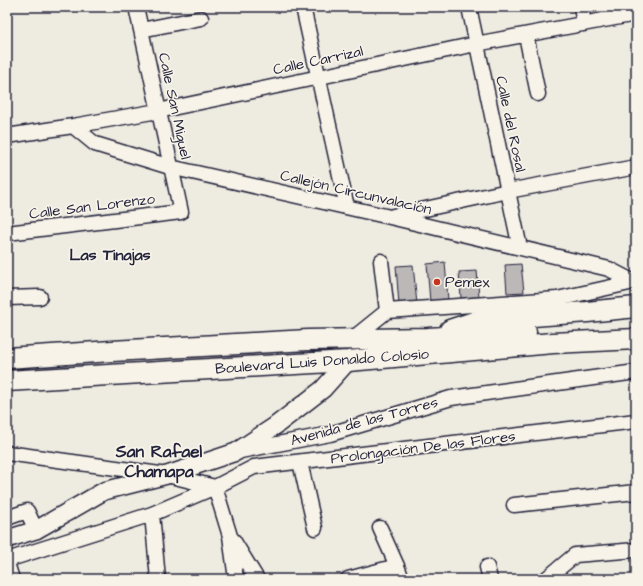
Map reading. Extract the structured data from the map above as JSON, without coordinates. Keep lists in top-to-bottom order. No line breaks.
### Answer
{"streets":{"highway":["Boulevard Luis Donaldo Colosio"],"main road":["Avenida de las Torres"],"street":["Calle Carrizal","Calle San Miguel","Calle del Rosal","Callejón Circunvalación","Calle San Lorenzo","Prolongación De las Flores"]},"crossings":[["Calle Carrizal","Calle San Miguel"],["Calle Carrizal","Calle del Rosal"],["Calle Carrizal","Callejón Circunvalación"],["Calle San Miguel","Callejón Circunvalación"],["Calle San Miguel","Calle San Lorenzo"],["Calle del Rosal","Callejón Circunvalación"],["Boulevard Luis Donaldo Colosio","Avenida de las Torres"]],"districts":["Las Tinajas","San Rafael Chamapa"],"places":["Pemex"]}
